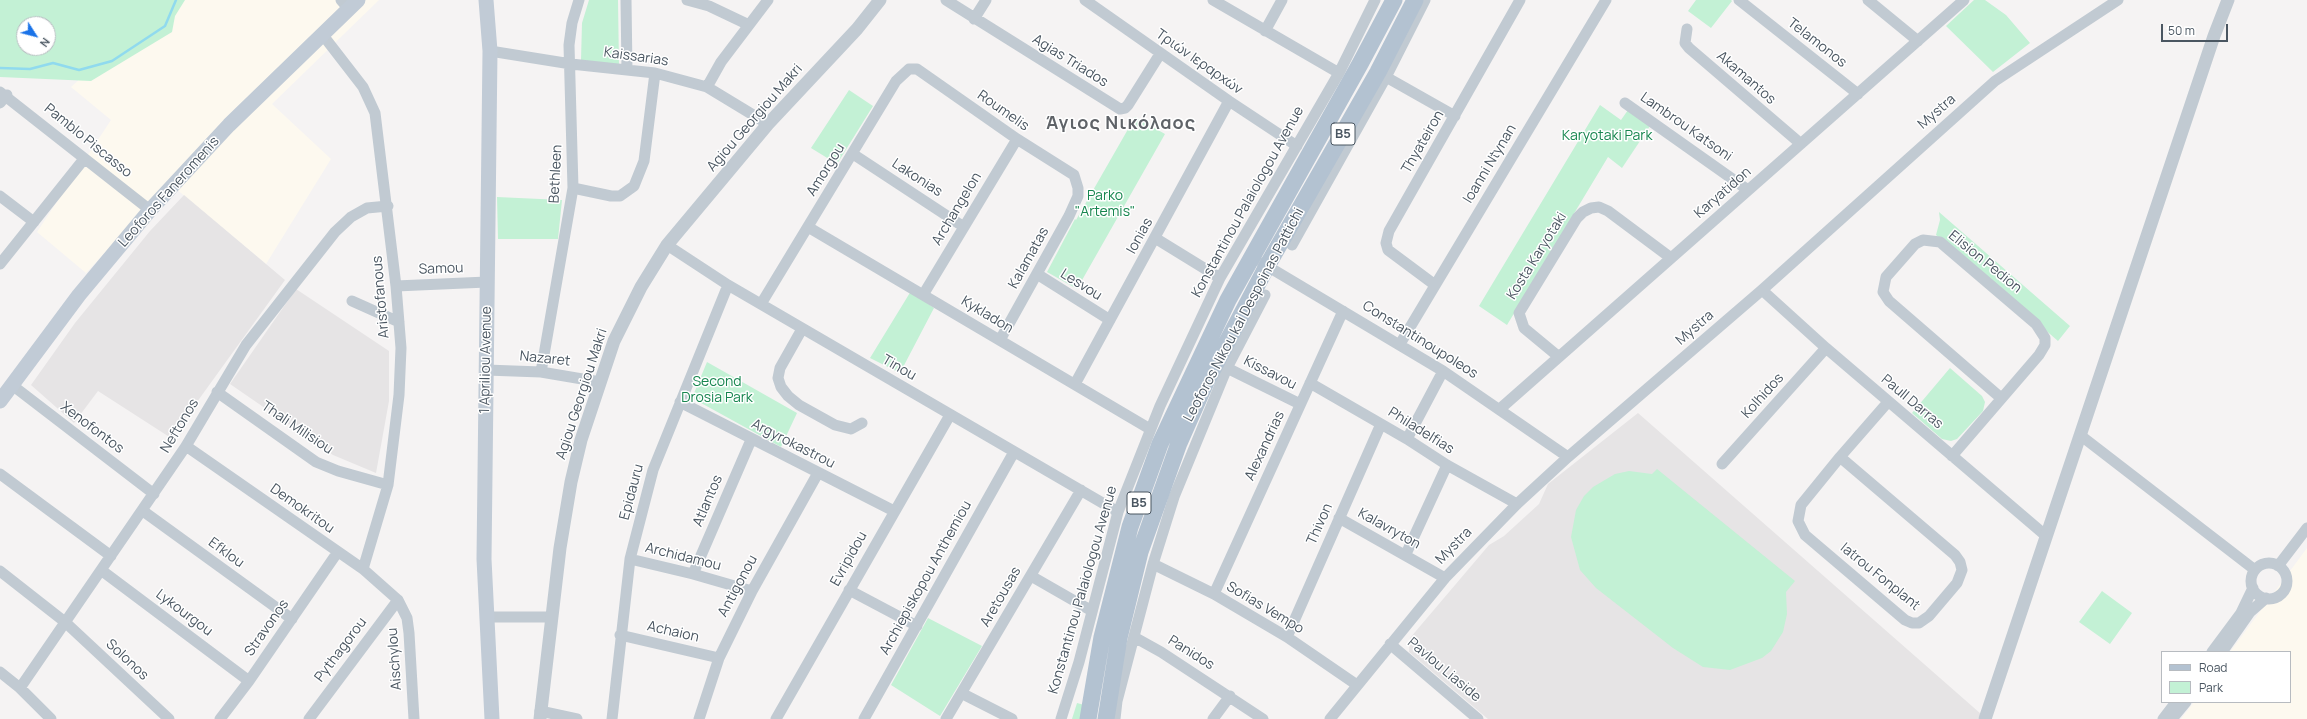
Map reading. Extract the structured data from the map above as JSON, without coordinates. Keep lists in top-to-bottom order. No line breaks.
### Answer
{"streets":{"main road":["B5","Leoforos Faneromenis","Leoforos Nikou kai Despoinas Pattichi","1 Apriliou Avenue"],"street":["Telamonos","Kaissarias","Agias Triados","Τριών Ιεραρχών","Akamantos","Roumelis","Mystra","Agiou Georgiou Makri","Lambrou Katsoni","Pamblo Piscasso","Thyateiron","Ioanni Ntynan","Amorgou","Bethleen","Lakonias","Karyatidon","Konstantinou Palaiologou Avenue","Archangelon","Ionias","Kosta Karyotaki","Kalamatas","Elision Pedion","Samou","Lesvou","Aristofanous","Kykladon","Constantinoupoleos","Nazaret","Tinou","Kissavou","Kolhidos","Paull Darras","Neftonos","Xenofontos","Thali Milisiou","Philadelfias","Argyrokastrou","Alexandrias","Epidauru","Atlantos","Demokritou","Thivon","Kalavryton","Efklou","Archidamou","Evripidou","Iatrou Fonplant","Archiepiskopou Anthemiou","Antigonou","Aretousas","Sofias Vempo","Lykourgou","Stravonos","Achaion","Pythagorou","Panidos","Aischylou","Solonos","Pavlou Liaside"]},"crossings":[["Telamonos","Karyatidon"],["Kaissarias","Agiou Georgiou Makri"],["Kaissarias","Bethleen"],["Kaissarias","1 Apriliou Avenue"],["Agias Triados","Τριών Ιεραρχών"],["Τριών Ιεραρχών","Konstantinou Palaiologou Avenue"],["Τριών Ιεραρχών","Ionias"],["Akamantos","Karyatidon"],["Roumelis","Amorgou"],["Roumelis","Archangelon"],["Roumelis","Kalamatas"],["Mystra","Constantinoupoleos"],["Mystra","Paull Darras"],["Mystra","Philadelfias"],["Mystra","Kalavryton"],["Mystra","Sofias Vempo"],["Mystra","Pavlou Liaside"],["Agiou Georgiou Makri","Nazaret"],["Agiou Georgiou Makri","Tinou"],["Lambrou Katsoni","Karyatidon"],["Pamblo Piscasso","Leoforos Faneromenis"],["Thyateiron","Ioanni Ntynan"],["Ioanni Ntynan","Constantinoupoleos"],["Amorgou","Lakonias"],["Amorgou","Kykladon"],["Amorgou","Tinou"],["Bethleen","Nazaret"],["Lakonias","Archangelon"],["Leoforos Faneromenis","Aristofanous"],["Leoforos Faneromenis","Xenofontos"],["Karyatidon","Kosta Karyotaki"],["Karyatidon","Constantinoupoleos"],["Konstantinou Palaiologou Avenue","Kykladon"],["Konstantinou Palaiologou Avenue","Tinou"],["Archangelon","Kykladon"],["Ionias","Lesvou"],["Ionias","Kykladon"],["Kalamatas","Lesvou"],["Kalamatas","Kykladon"],["Elision Pedion","Paull Darras"],["Samou","Aristofanous"],["Samou","1 Apriliou Avenue"],["Aristofanous","Neftonos"],["Aristofanous","Thali Milisiou"],["Aristofanous","Demokritou"],["Leoforos Nikou kai Despoinas Pattichi","Constantinoupoleos"],["Constantinoupoleos","Alexandrias"],["Nazaret","1 Apriliou Avenue"],["Tinou","Epidauru"],["Tinou","Evripidou"],["Tinou","Archiepiskopou Anthemiou"],["Tinou","Aretousas"],["Kissavou","Alexandrias"],["Kolhidos","Paull Darras"],["Paull Darras","Iatrou Fonplant"],["Neftonos","Xenofontos"],["Neftonos","Thali Milisiou"],["Neftonos","Demokritou"],["Neftonos","Efklou"],["Neftonos","Lykourgou"],["Neftonos","Solonos"],["Philadelfias","Alexandrias"],["Philadelfias","Thivon"],["Argyrokastrou","Epidauru"],["Argyrokastrou","Atlantos"],["Argyrokastrou","Evripidou"],["Argyrokastrou","Antigonou"],["Alexandrias","Sofias Vempo"],["Epidauru","Archidamou"],["Epidauru","Achaion"],["Atlantos","Archidamou"],["Demokritou","Stravonos"],["Demokritou","Pythagorou"],["Demokritou","Aischylou"],["Thivon","Kalavryton"],["Thivon","Sofias Vempo"],["Efklou","Stravonos"],["Archidamou","Antigonou"],["Antigonou","Achaion"],["Lykourgou","Stravonos"],["Pythagorou","Aischylou"]],"districts":["Άγιος Νικόλαος"],"parks":["Karyotaki Park","Parko \"Artemis\"","Second Drosia Park"],"legend":["Road","Park"],"scale_bar":"50 m","north":"bottom right"}
